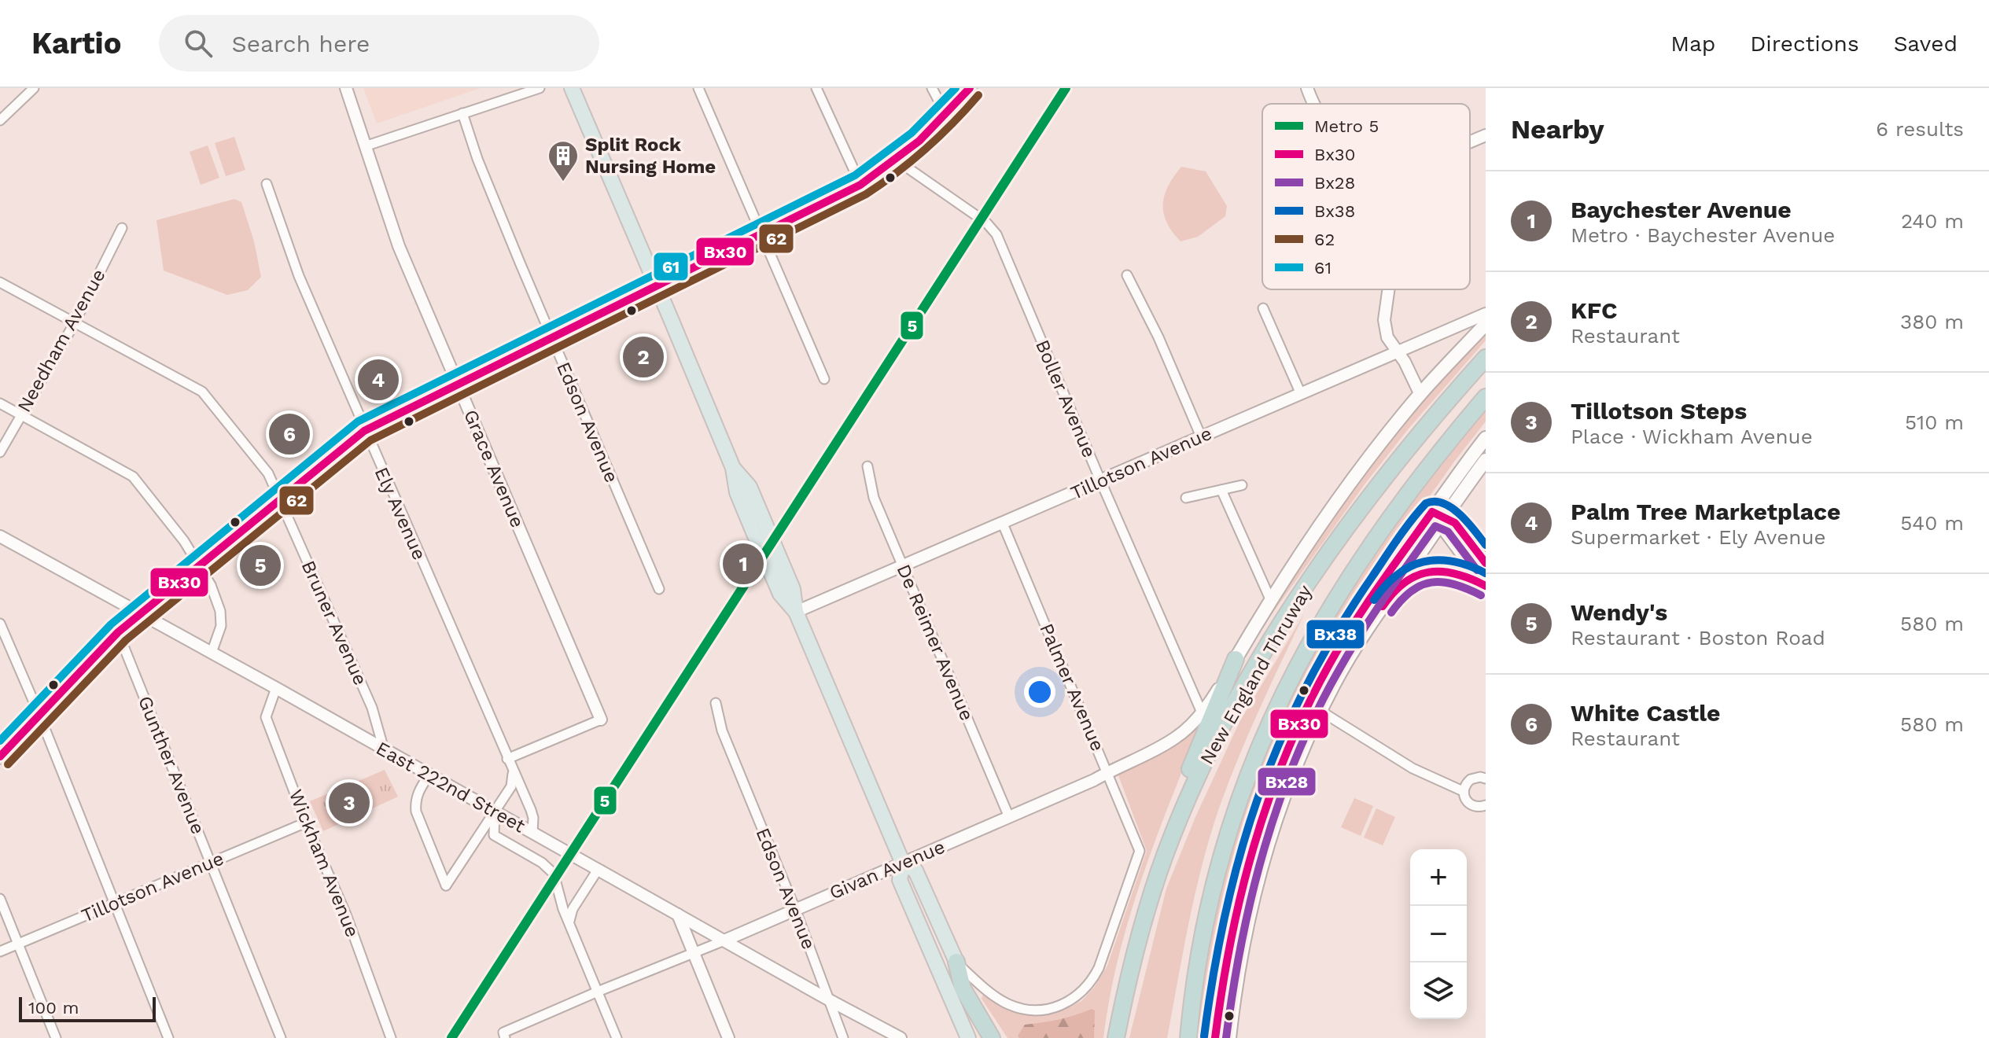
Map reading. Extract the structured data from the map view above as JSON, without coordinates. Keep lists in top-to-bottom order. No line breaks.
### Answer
{"streets":{"highway":["New England Thruway"],"street":["Needham Avenue","Boller Avenue","Edson Avenue","Tillotson Avenue","Grace Avenue","Ely Avenue","Bruner Avenue","De Reimer Avenue","Palmer Avenue","Gunther Avenue","East 222nd Street","Wickham Avenue","Givan Avenue"]},"crossings":[["Needham Avenue","Bruner Avenue"],["Boller Avenue","Tillotson Avenue"],["Boller Avenue","Givan Avenue"],["Edson Avenue","East 222nd Street"],["Edson Avenue","Givan Avenue"],["Tillotson Avenue","De Reimer Avenue"],["Tillotson Avenue","Palmer Avenue"],["Tillotson Avenue","Gunther Avenue"],["Tillotson Avenue","Wickham Avenue"],["Ely Avenue","East 222nd Street"],["Bruner Avenue","East 222nd Street"],["De Reimer Avenue","Givan Avenue"],["New England Thruway","Givan Avenue"],["Palmer Avenue","Givan Avenue"],["East 222nd Street","Wickham Avenue"],["East 222nd Street","Givan Avenue"]],"places":{"building":["Split Rock Nursing Home"]},"lines":["metro line 5","transit line Bx30","transit line 61","transit line 62","transit line Bx38","transit line Bx28"],"legend":["Metro 5","Bx30","Bx28","Bx38","62","61"],"scale_bar":"100 m","page":{"header":"Kartio","search":"Search here","nav":["Map","Directions","Saved"],"heading":["Nearby","6 results"],"list":[{"mark":"1","name":"Baychester Avenue","note":"Metro · Baychester Avenue","value":"240 m"},{"mark":"2","name":"KFC","note":"Restaurant","value":"380 m"},{"mark":"3","name":"Tillotson Steps","note":"Place · Wickham Avenue","value":"510 m"},{"mark":"4","name":"Palm Tree Marketplace","note":"Supermarket · Ely Avenue","value":"540 m"},{"mark":"5","name":"Wendy's","note":"Restaurant · Boston Road","value":"580 m"},{"mark":"6","name":"White Castle","note":"Restaurant","value":"580 m"}],"pins":["2","4","6","1","5","3"],"map_buttons":["+","−"],"scale":"100 m"}}
